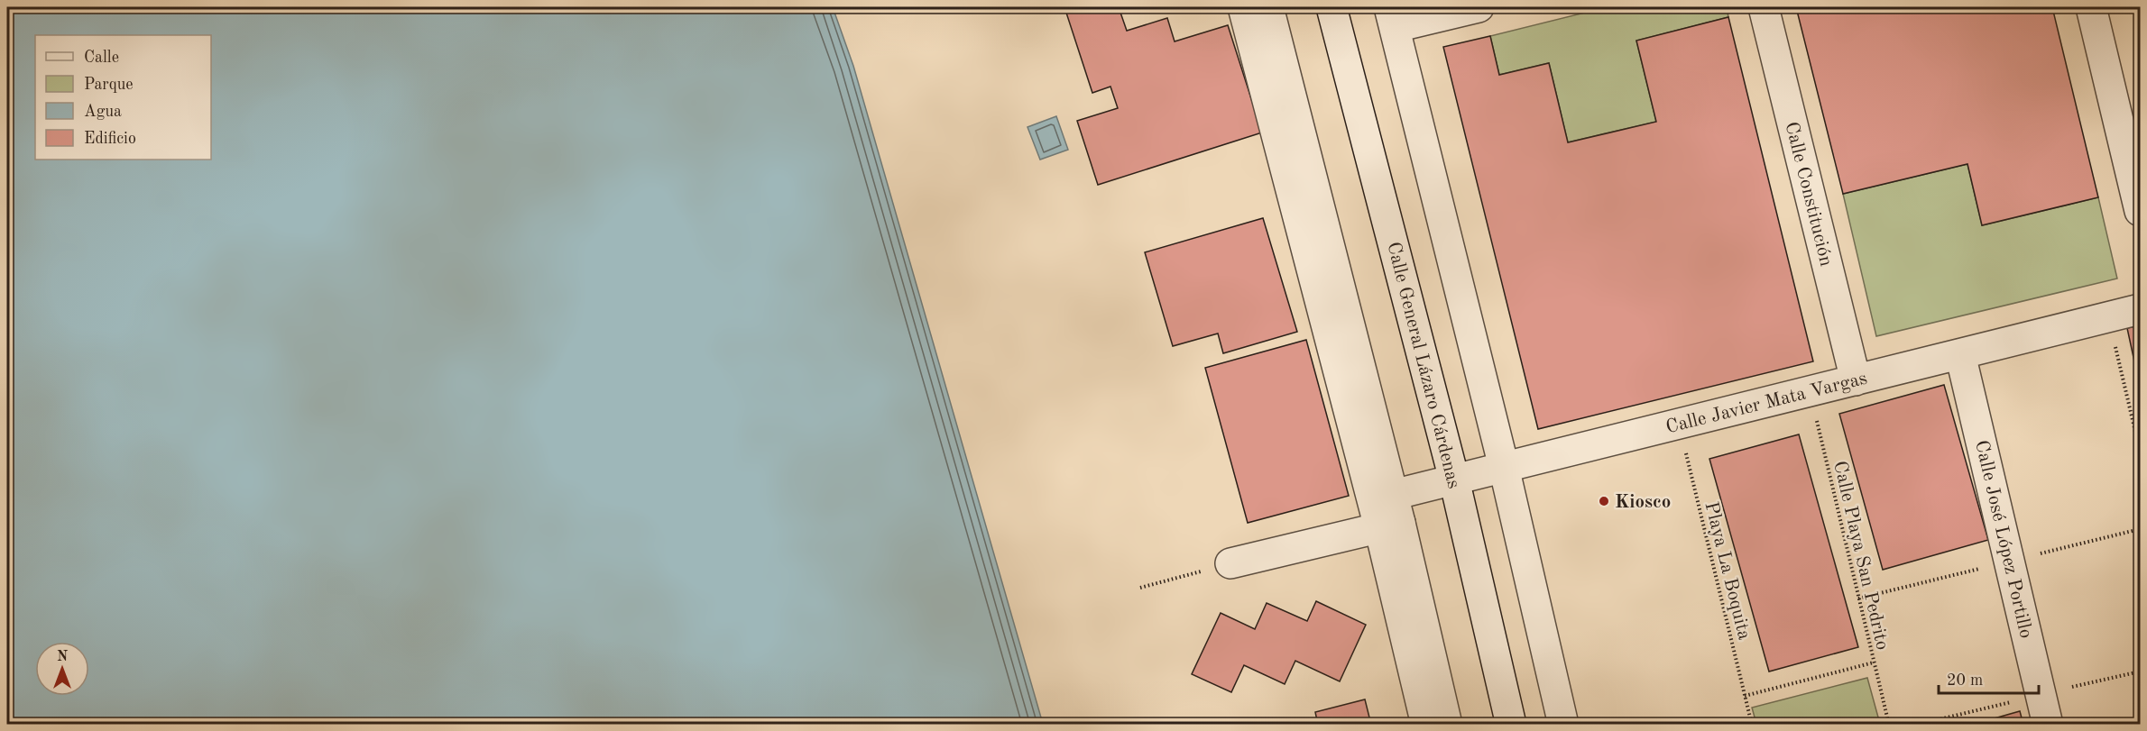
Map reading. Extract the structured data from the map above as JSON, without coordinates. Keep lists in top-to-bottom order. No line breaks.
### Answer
{"streets":{"street":["Calle Constitución","Calle General Lázaro Cárdenas","Calle Javier Mata Vargas","Calle José López Portillo"],"path":["Calle Playa San Pedrito","Playa La Boquita"]},"crossings":[["Calle Constitución","Calle Javier Mata Vargas"],["Calle General Lázaro Cárdenas","Calle Javier Mata Vargas"],["Calle Javier Mata Vargas","Calle José López Portillo"],["Calle Javier Mata Vargas","Calle Playa San Pedrito"],["Calle Javier Mata Vargas","Playa La Boquita"]],"places":["Kiosco"],"legend":["Calle","Parque","Agua","Edificio"],"scale_bar":"20 m","north":"top"}
